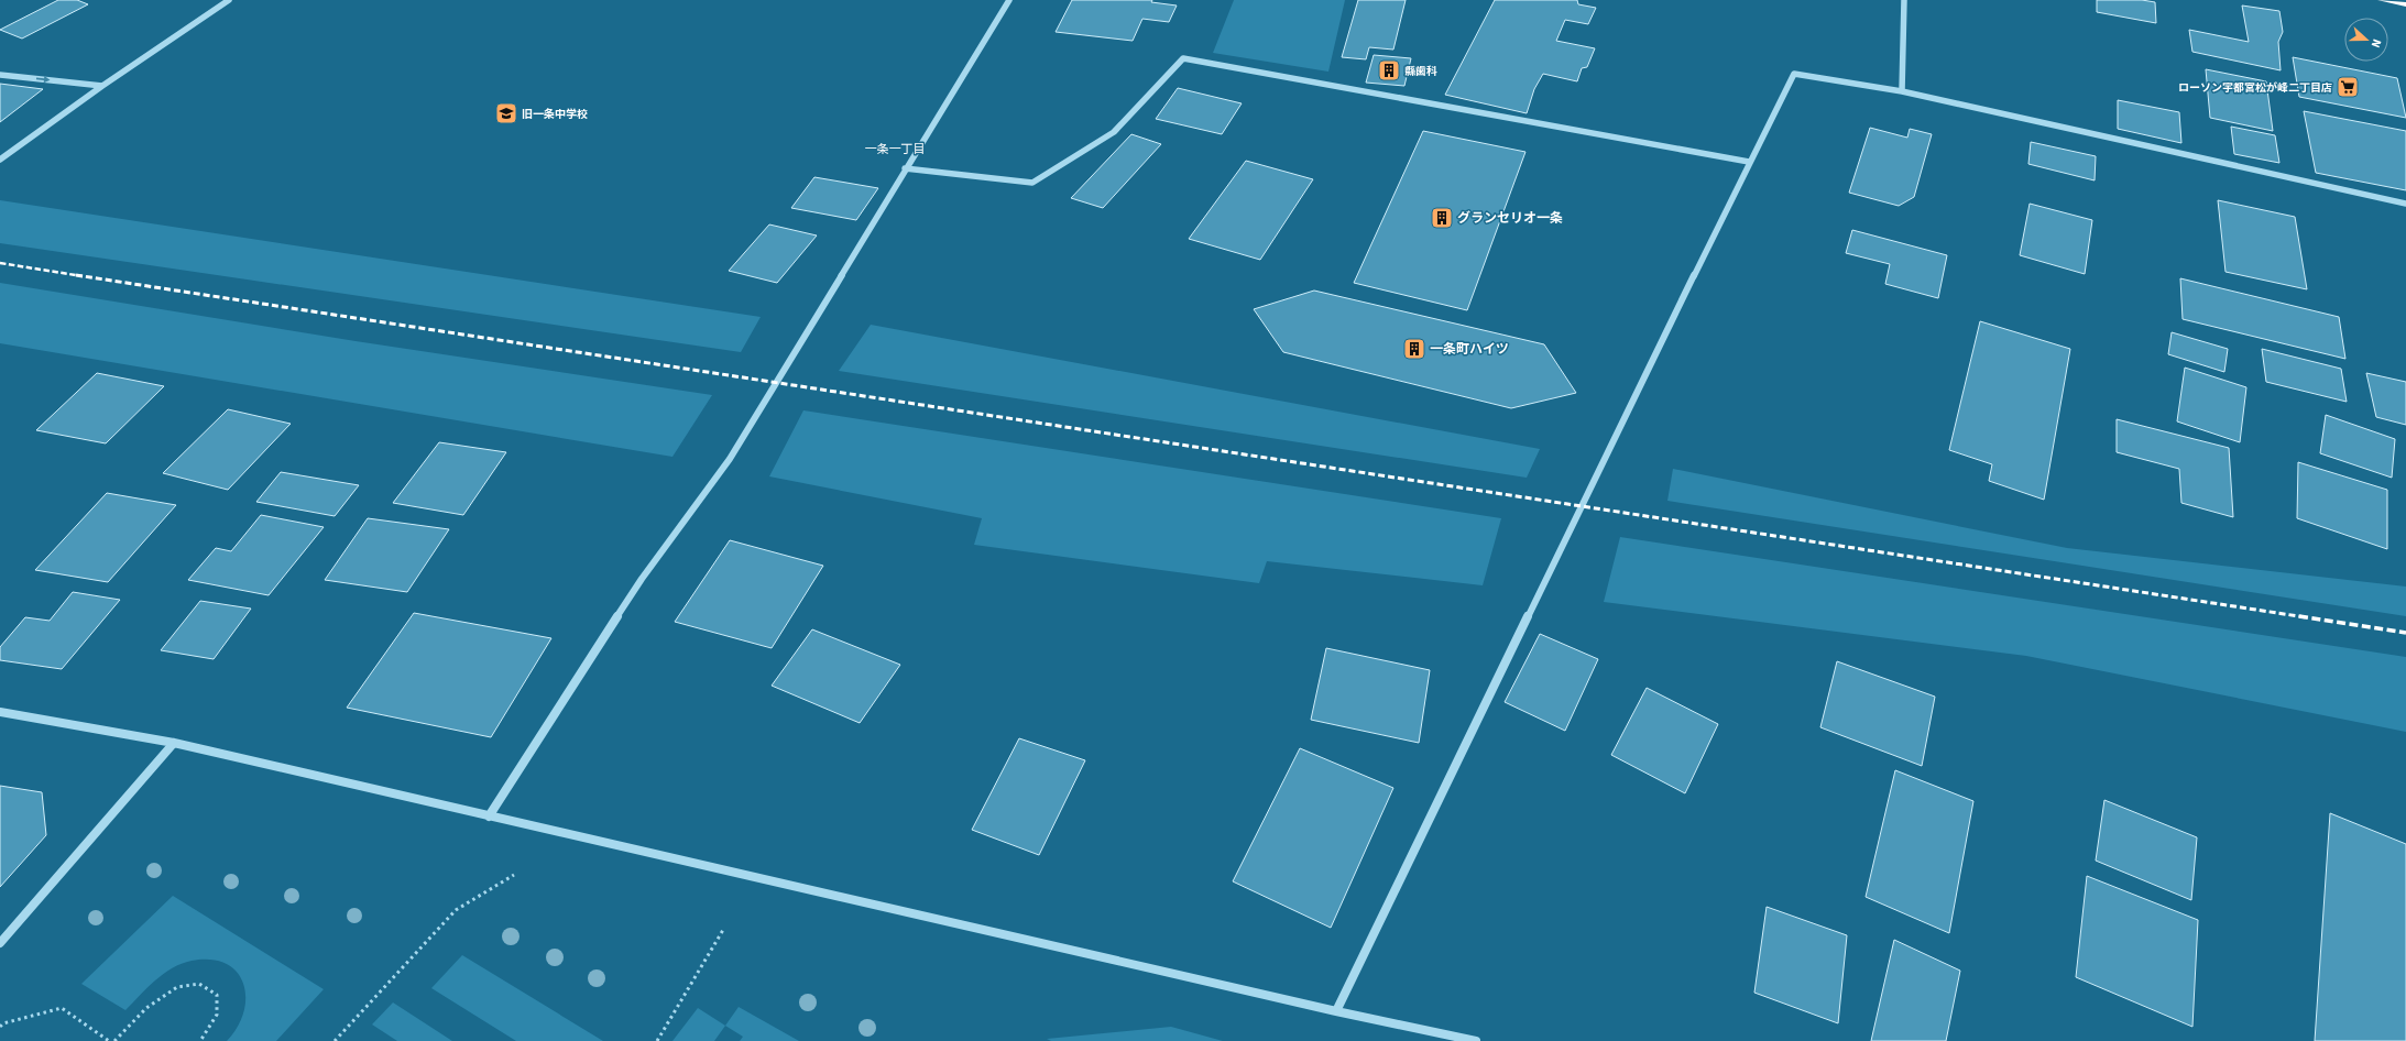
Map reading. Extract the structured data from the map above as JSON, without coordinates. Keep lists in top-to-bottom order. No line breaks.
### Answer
{"districts":["一条一丁目"],"places":{"building":["縣歯科","グランセリオ一条","一条町ハイツ"],"supermarket":["ローソン宇都宮松が峰二丁目店"],"school or university":["旧一条中学校"]},"north":"right"}
